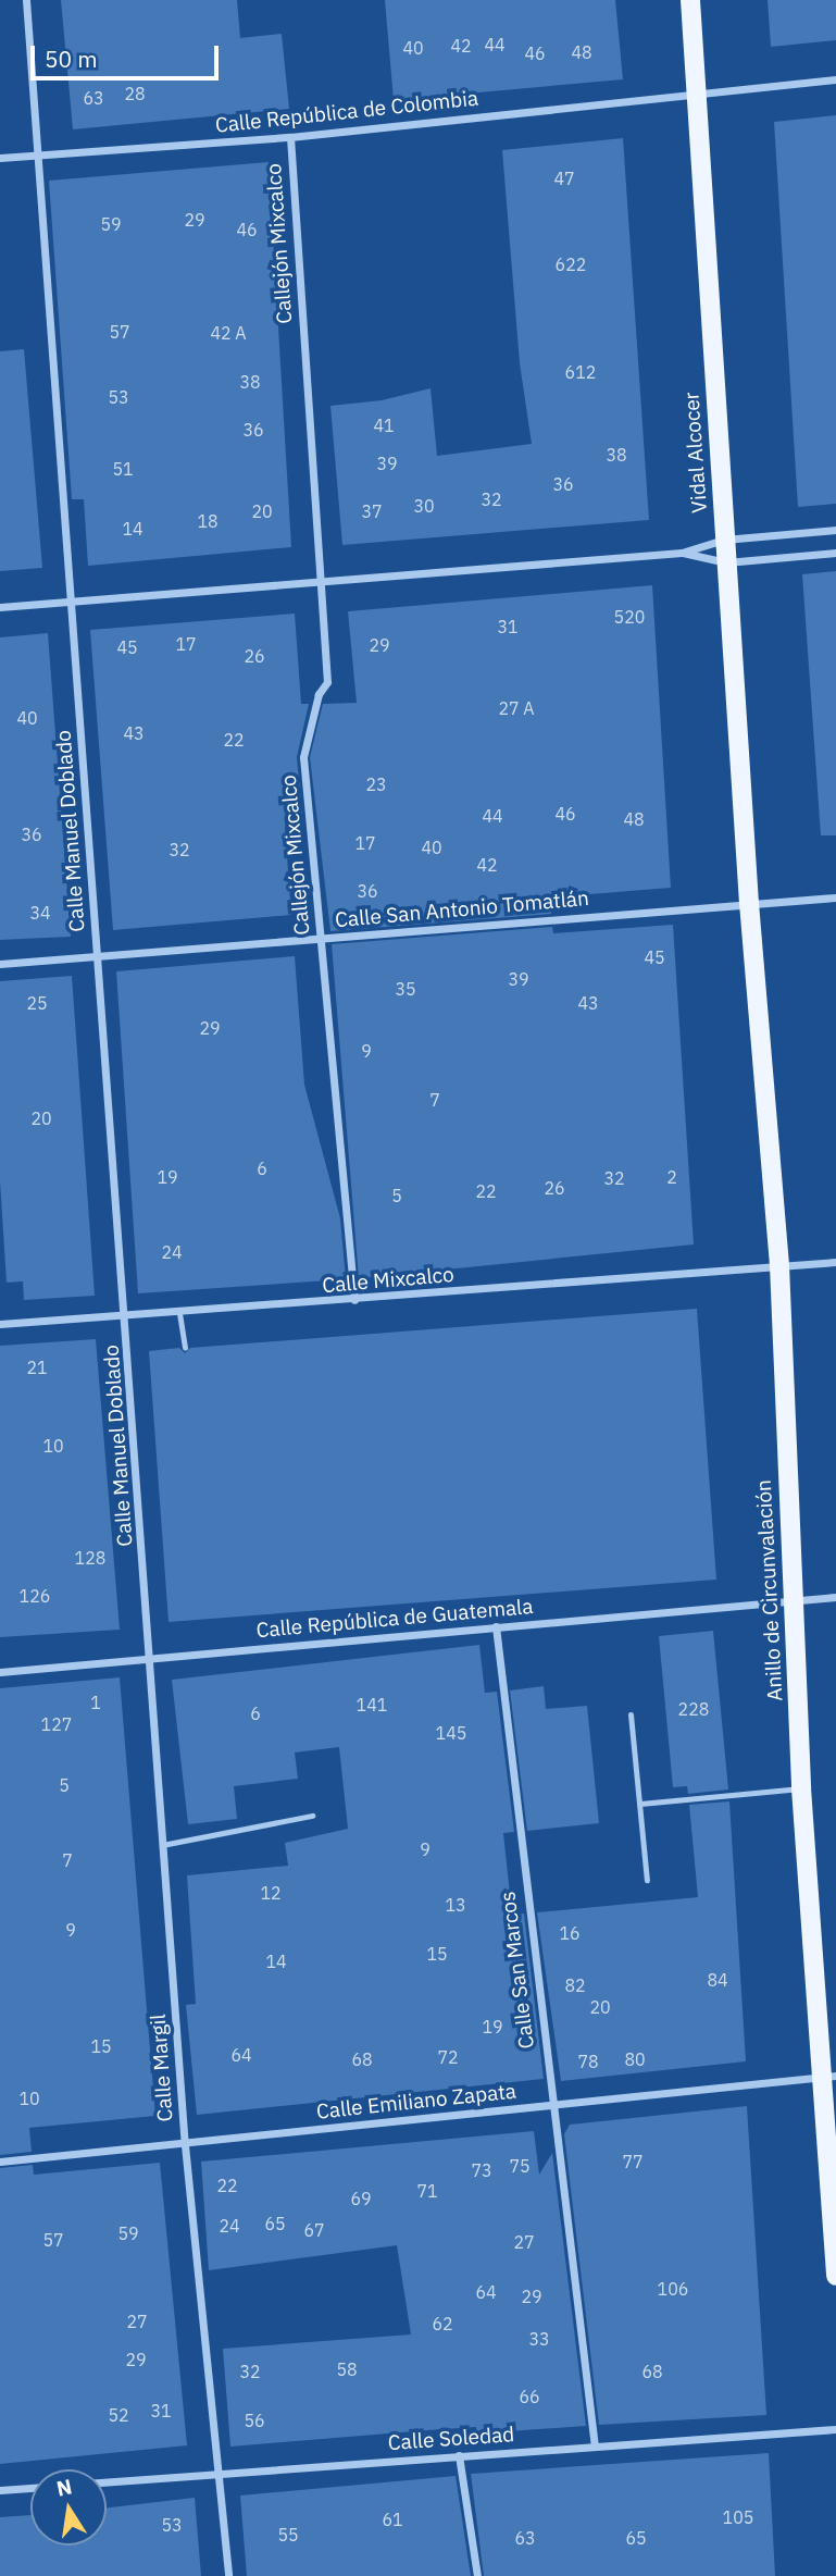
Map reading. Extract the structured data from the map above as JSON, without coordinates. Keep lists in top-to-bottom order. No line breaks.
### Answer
{"streets":{"main road":["Vidal Alcocer","Anillo de Circunvalación"],"street":["Calle República de Colombia","Callejón Mixcalco","Calle Manuel Doblado","Calle San Antonio Tomatlán","Calle Mixcalco","Calle República de Guatemala","Calle San Marcos","Calle Margil","Calle Emiliano Zapata","Calle Soledad"]},"crossings":[["Calle República de Colombia","Callejón Mixcalco"],["Calle República de Colombia","Vidal Alcocer"],["Calle República de Colombia","Calle Manuel Doblado"],["Callejón Mixcalco","Calle San Antonio Tomatlán"],["Callejón Mixcalco","Calle Mixcalco"],["Vidal Alcocer","Calle San Antonio Tomatlán"],["Vidal Alcocer","Anillo de Circunvalación"],["Calle Manuel Doblado","Calle San Antonio Tomatlán"],["Calle Manuel Doblado","Calle Mixcalco"],["Calle Manuel Doblado","Calle República de Guatemala"],["Calle Manuel Doblado","Calle Margil"],["Calle San Antonio Tomatlán","Anillo de Circunvalación"],["Calle Mixcalco","Anillo de Circunvalación"],["Anillo de Circunvalación","Calle República de Guatemala"],["Anillo de Circunvalación","Calle Emiliano Zapata"],["Calle República de Guatemala","Calle San Marcos"],["Calle República de Guatemala","Calle Margil"],["Calle San Marcos","Calle Emiliano Zapata"],["Calle San Marcos","Calle Soledad"],["Calle Margil","Calle Emiliano Zapata"],["Calle Margil","Calle Soledad"]],"house_numbers":["44","42","40","48","46","28","63","47","29","59","46","622","57","42 A","612","38","53","41","36","38","39","51","36","32","30","20","37","18","14","520","31","17","29","45","26","27 A","40","43","22","23","46","44","48","36","17","40","32","42","36","34","45","39","35","25","43","29","9","7","20","6","19","2","32","26","22","5","24","21","10","128","126","1","141","228","6","127","145","5","9","7","12","13","9","16","15","14","84","82","20","19","15","64","72","68","80","78","10","77","75","73","22","71","69","65","24","67","59","57","27","106","64","29","27","62","33","29","58","32","68","66","31","52","56","105","61","53","55","63","65"],"scale_bar":"50 m","north":"top"}
